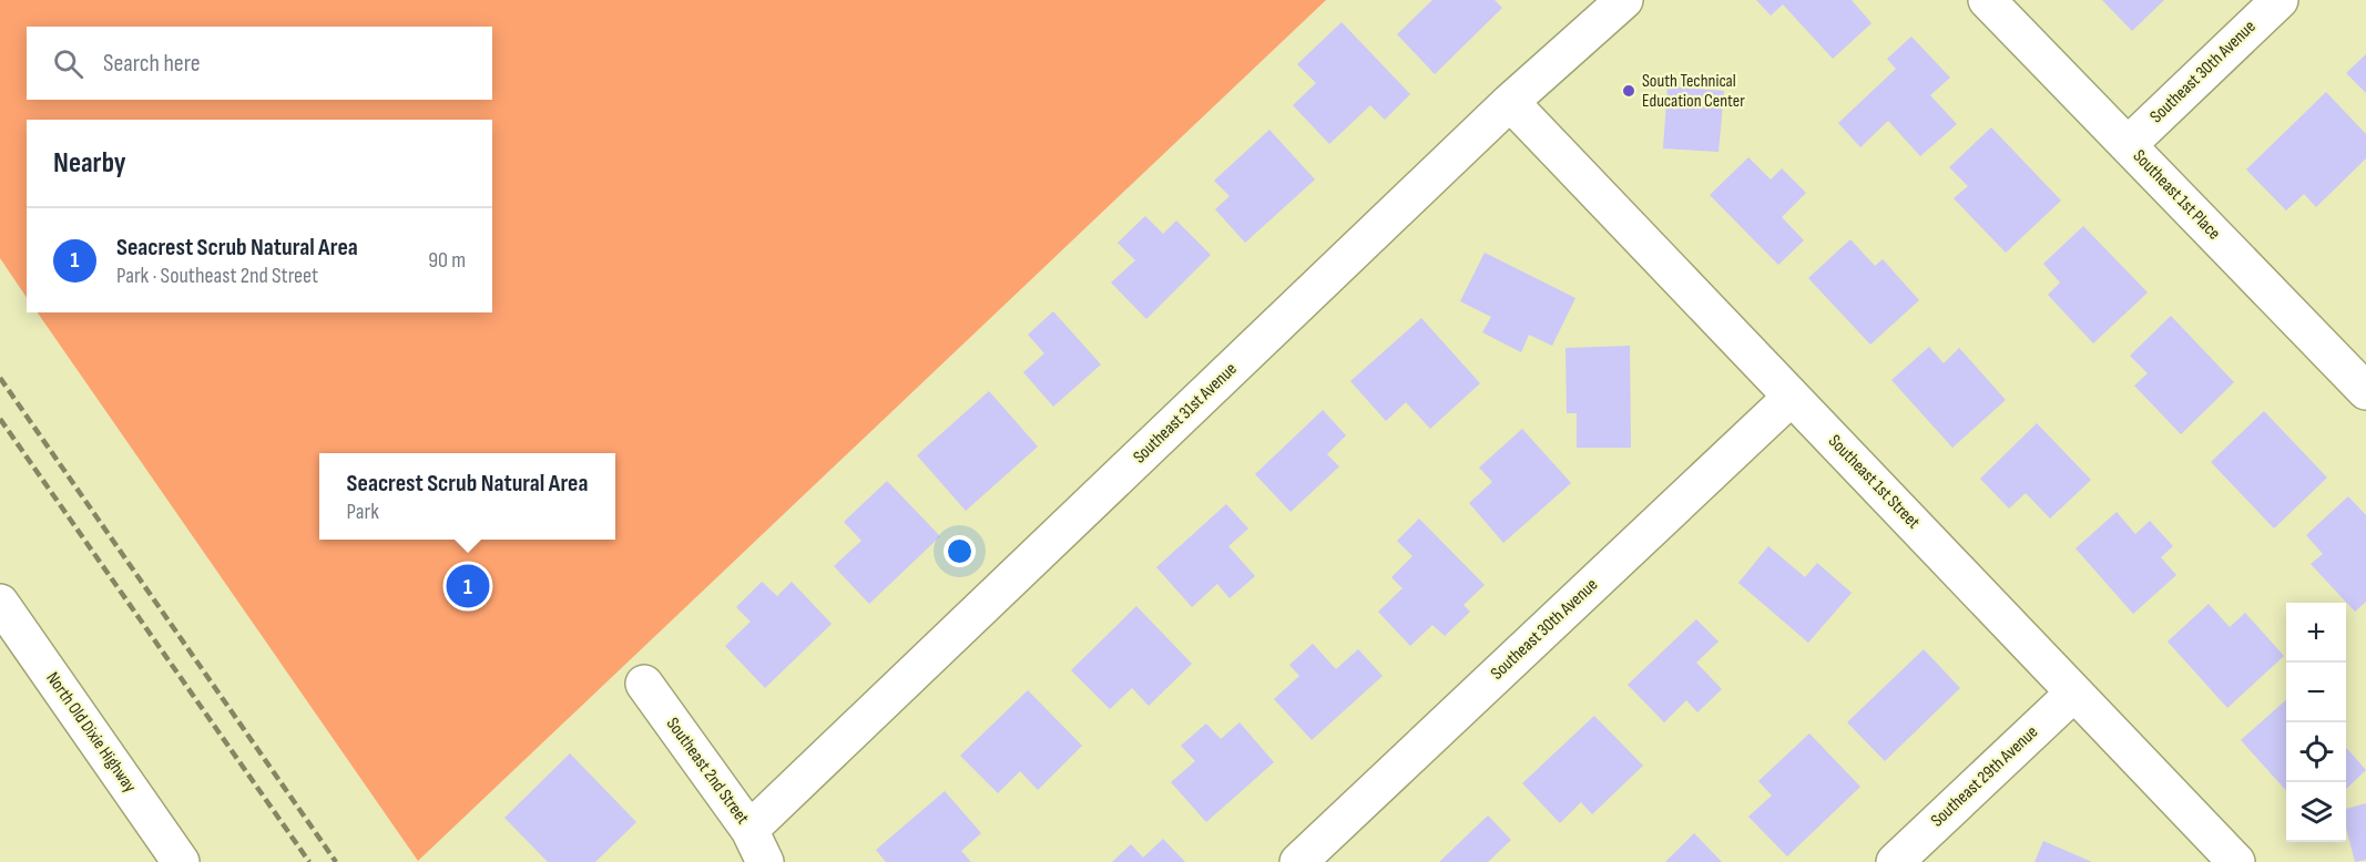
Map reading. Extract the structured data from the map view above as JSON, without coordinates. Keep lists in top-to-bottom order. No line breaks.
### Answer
{"streets":{"street":["Southeast 30th Avenue","Southeast 1st Place","Southeast 31st Avenue","Southeast 1st Street","North Old Dixie Highway","Southeast 2nd Street","Southeast 29th Avenue"]},"crossings":[["Southeast 30th Avenue","Southeast 1st Place"],["Southeast 30th Avenue","Southeast 1st Street"],["Southeast 31st Avenue","Southeast 1st Street"],["Southeast 31st Avenue","Southeast 2nd Street"],["Southeast 1st Street","Southeast 29th Avenue"]],"places":["South Technical Education Center"],"page":{"search":"Search here","heading":"Nearby","list":[{"mark":"1","name":"Seacrest Scrub Natural Area","note":"Park · Southeast 2nd Street","value":"90 m"}],"popup":["Seacrest Scrub Natural Area","Park"],"pins":"1","map_buttons":["+","−"]}}
